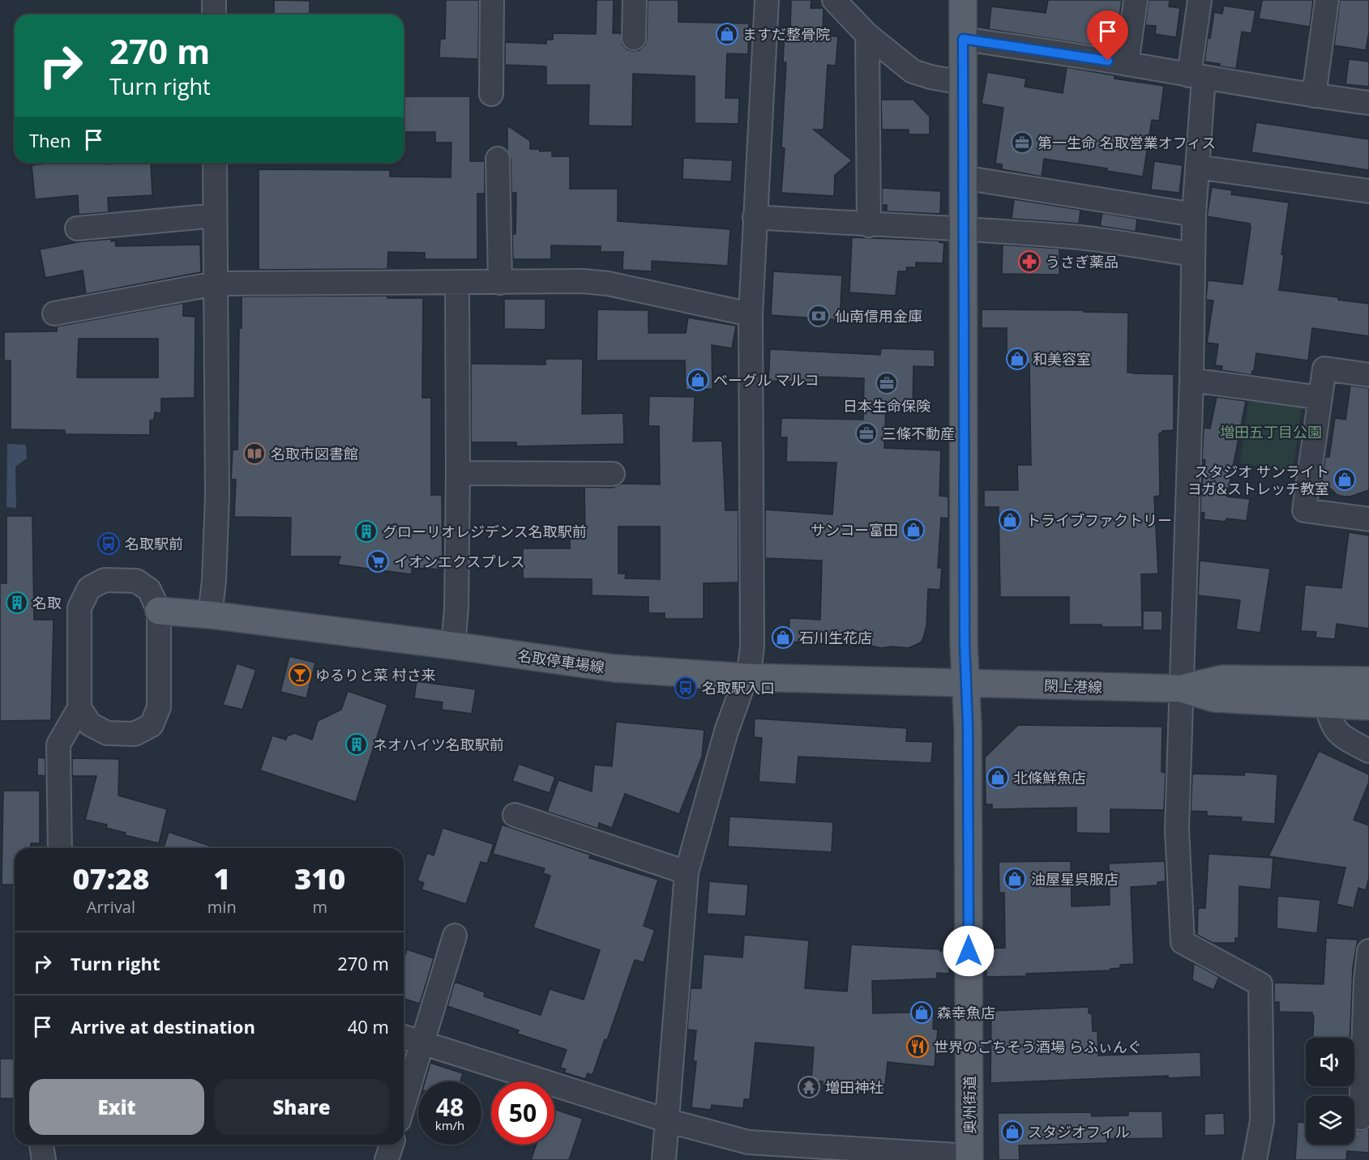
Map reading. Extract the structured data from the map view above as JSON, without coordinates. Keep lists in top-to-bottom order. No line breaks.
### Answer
{"streets":{"main road":["名取停車場線","閖上港線","奥州街道"]},"crossings":[["名取停車場線","閖上港線"],["名取停車場線","奥州街道"],["閖上港線","奥州街道"]],"parks":["増田五丁目公園"],"places":{"shop":["ますだ整骨院","和美容室","ベーグル マルコ","スタジオ サンライト ヨガ&ストレッチ教室","トライブファクトリー","サンコー富田","石川生花店","北條鮮魚店","油屋星呉服店","森幸魚店","スタジオフィル"],"office":["第一生命 名取営業オフィス","日本生命保険","三條不動産"],"pharmacy":["うさぎ薬品"],"bank":["仙南信用金庫"],"library":["名取市図書館"],"building":["グローリオレジデンス名取駅前","名取","ネオハイツ名取駅前"],"bus stop":["名取駅前","名取駅入口"],"supermarket":["イオンエクスプレス"],"bar":["ゆるりと菜 村さ来"],"restaurant":["世界のごちそう酒場 らふぃんぐ"],"temple":["増田神社"]},"page":{"turn":["270 m","Turn right"],"then":"Then","eta":["07:28","Arrival","1","min","310","m"],"list":[{"name":"Turn right","value":"270 m"},{"name":"Arrive at destination","value":"40 m"}],"buttons":["Exit","Share"],"speed":"48 km/h","limit":"50"}}
